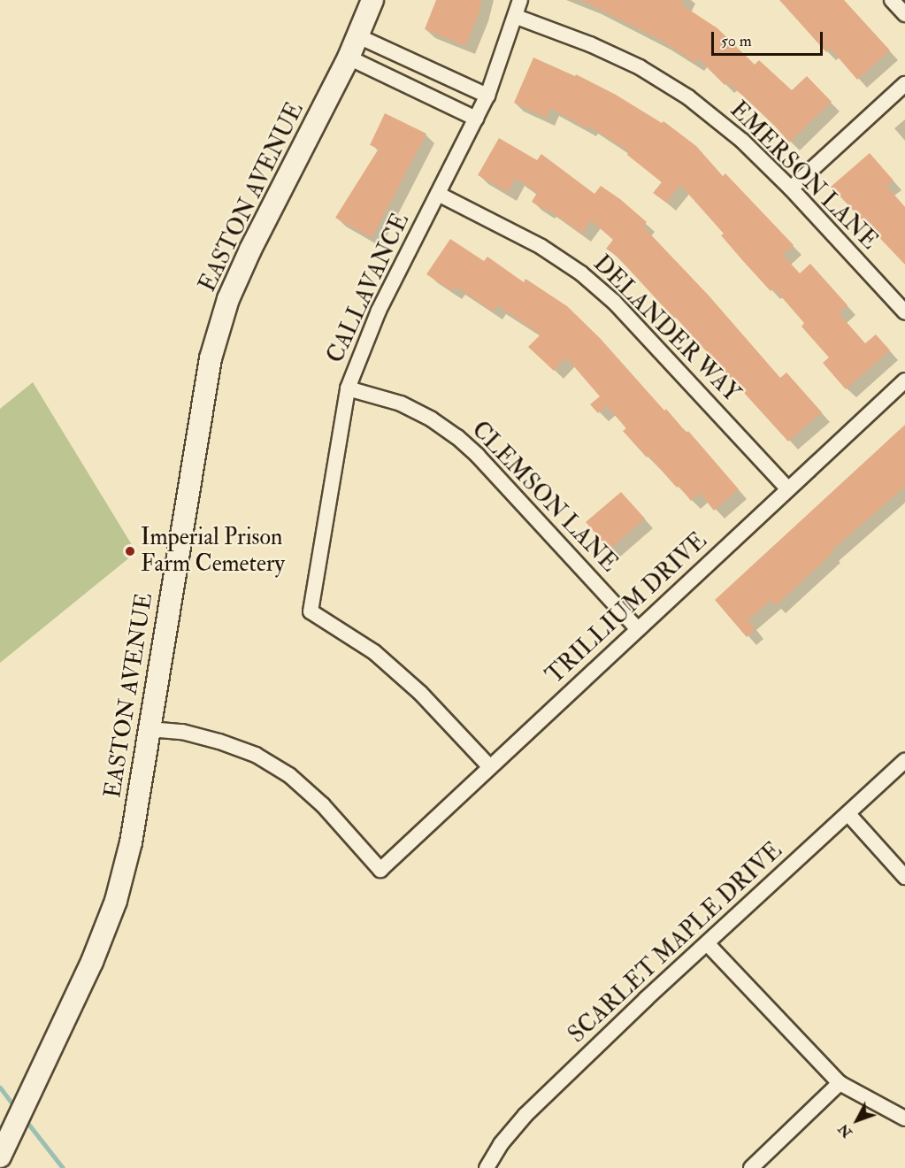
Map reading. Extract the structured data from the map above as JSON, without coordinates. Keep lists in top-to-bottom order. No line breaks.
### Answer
{"streets":{"street":["EMERSON LANE","EASTON AVENUE","CALLAVANCE","DELANDER WAY","CLEMSON LANE","TRILLIUM DRIVE","SCARLET MAPLE DRIVE"]},"crossings":[["EMERSON LANE","CALLAVANCE"],["EASTON AVENUE","TRILLIUM DRIVE"],["CALLAVANCE","DELANDER WAY"],["CALLAVANCE","CLEMSON LANE"],["CALLAVANCE","TRILLIUM DRIVE"],["DELANDER WAY","TRILLIUM DRIVE"],["CLEMSON LANE","TRILLIUM DRIVE"]],"places":["Imperial Prison Farm Cemetery"],"scale_bar":"50 m","north":"bottom left"}
